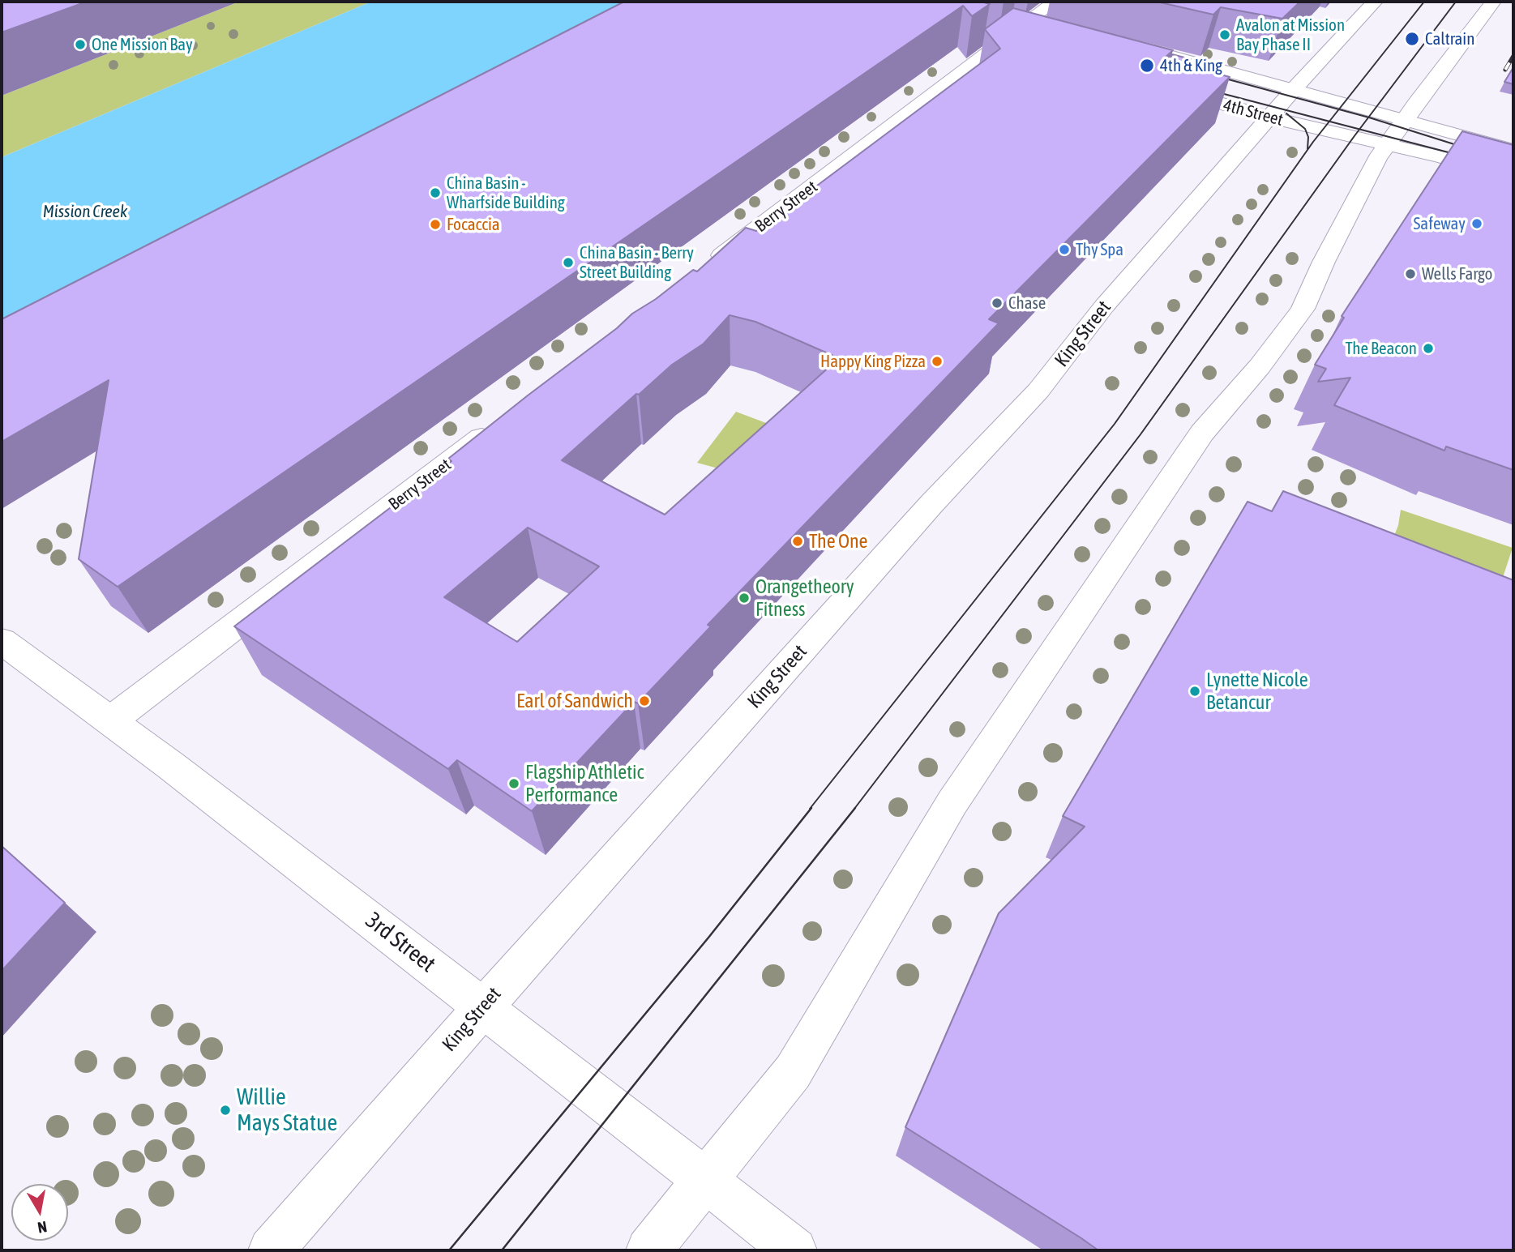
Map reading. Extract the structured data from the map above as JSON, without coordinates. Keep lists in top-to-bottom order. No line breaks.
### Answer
{"streets":{"main road":["4th Street","Berry Street","King Street","3rd Street"]},"crossings":[["4th Street","King Street"],["Berry Street","3rd Street"],["King Street","3rd Street"]],"water":["Mission Creek"],"places":["Avalon at Mission Bay Phase II","Caltrain","One Mission Bay","4th & King","China Basin - Wharfside Building","Safeway","Focaccia","Thy Spa","China Basin - Berry Street Building","Wells Fargo","Chase","The Beacon","Happy King Pizza","The One","Orangetheory Fitness","Lynette Nicole Betancur","Earl of Sandwich","Flagship Athletic Performance","Willie Mays Statue"],"north":"bottom"}
